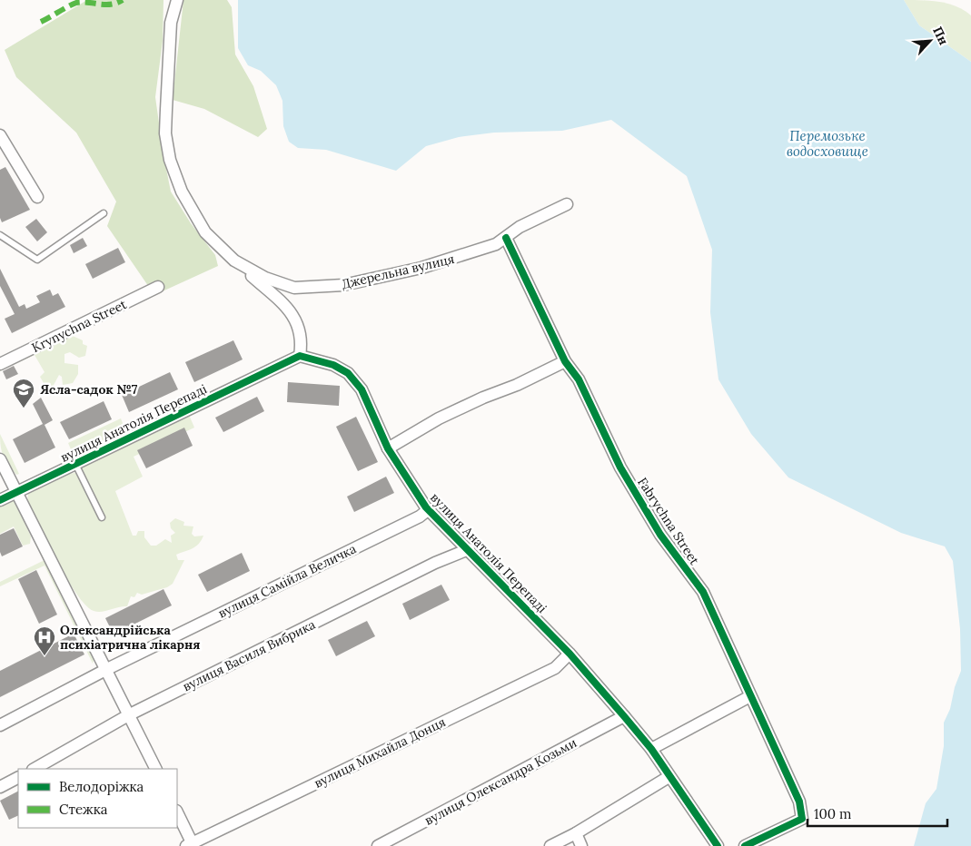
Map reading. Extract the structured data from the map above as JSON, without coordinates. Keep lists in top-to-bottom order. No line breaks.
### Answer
{"streets":{"street":["Джерельна вулиця","Krynychna Street","вулиця Анатолія Перепаді","Fabrychna Street","вулиця Самійла Величка","вулиця Василя Вибрика","вулиця Михайла Донця","вулиця Олександра Козьми"]},"crossings":[["Джерельна вулиця","Fabrychna Street"],["вулиця Анатолія Перепаді","вулиця Самійла Величка"],["вулиця Анатолія Перепаді","вулиця Василя Вибрика"],["вулиця Анатолія Перепаді","вулиця Михайла Донця"],["вулиця Анатолія Перепаді","вулиця Олександра Козьми"]],"water":["Перемозьке водосховище"],"places":{"school or university":["Ясла-садок №7"],"hospital":["Олександрійська психіатрична лікарня"]},"legend":["Велодоріжка","Стежка"],"scale_bar":"100 m","north":"top right"}
